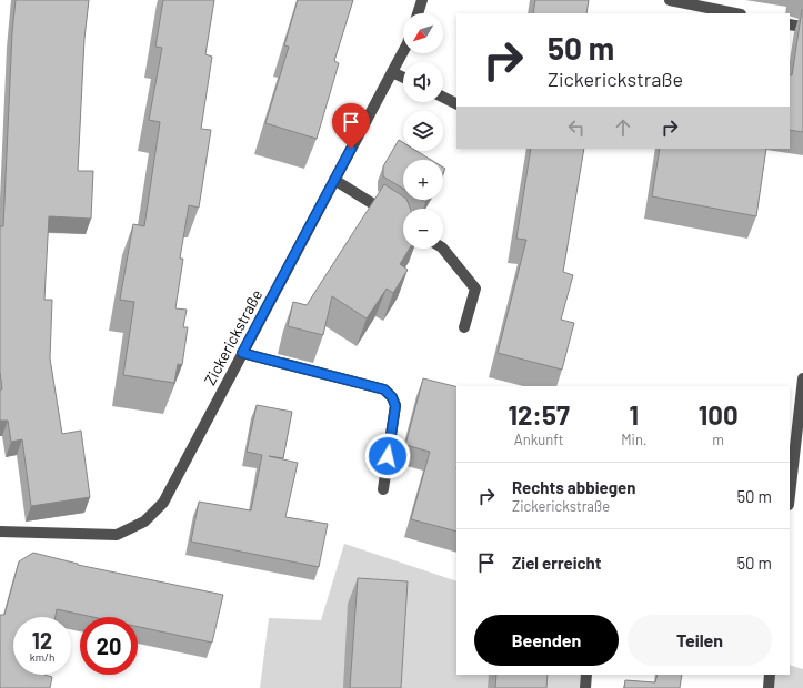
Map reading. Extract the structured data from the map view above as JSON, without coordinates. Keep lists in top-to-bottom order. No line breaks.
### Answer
{"streets":{"street":["Zickerickstraße"]},"north":"bottom left","page":{"map_buttons":["+","−"],"turn":["50 m","Zickerickstraße"],"eta":["12:57","Ankunft","1","Min.","100","m"],"list":[{"name":"Rechts abbiegen","note":"Zickerickstraße","value":"50 m"},{"name":"Ziel erreicht","value":"50 m"}],"buttons":["Beenden","Teilen"],"speed":"12 km/h","limit":"20"}}
